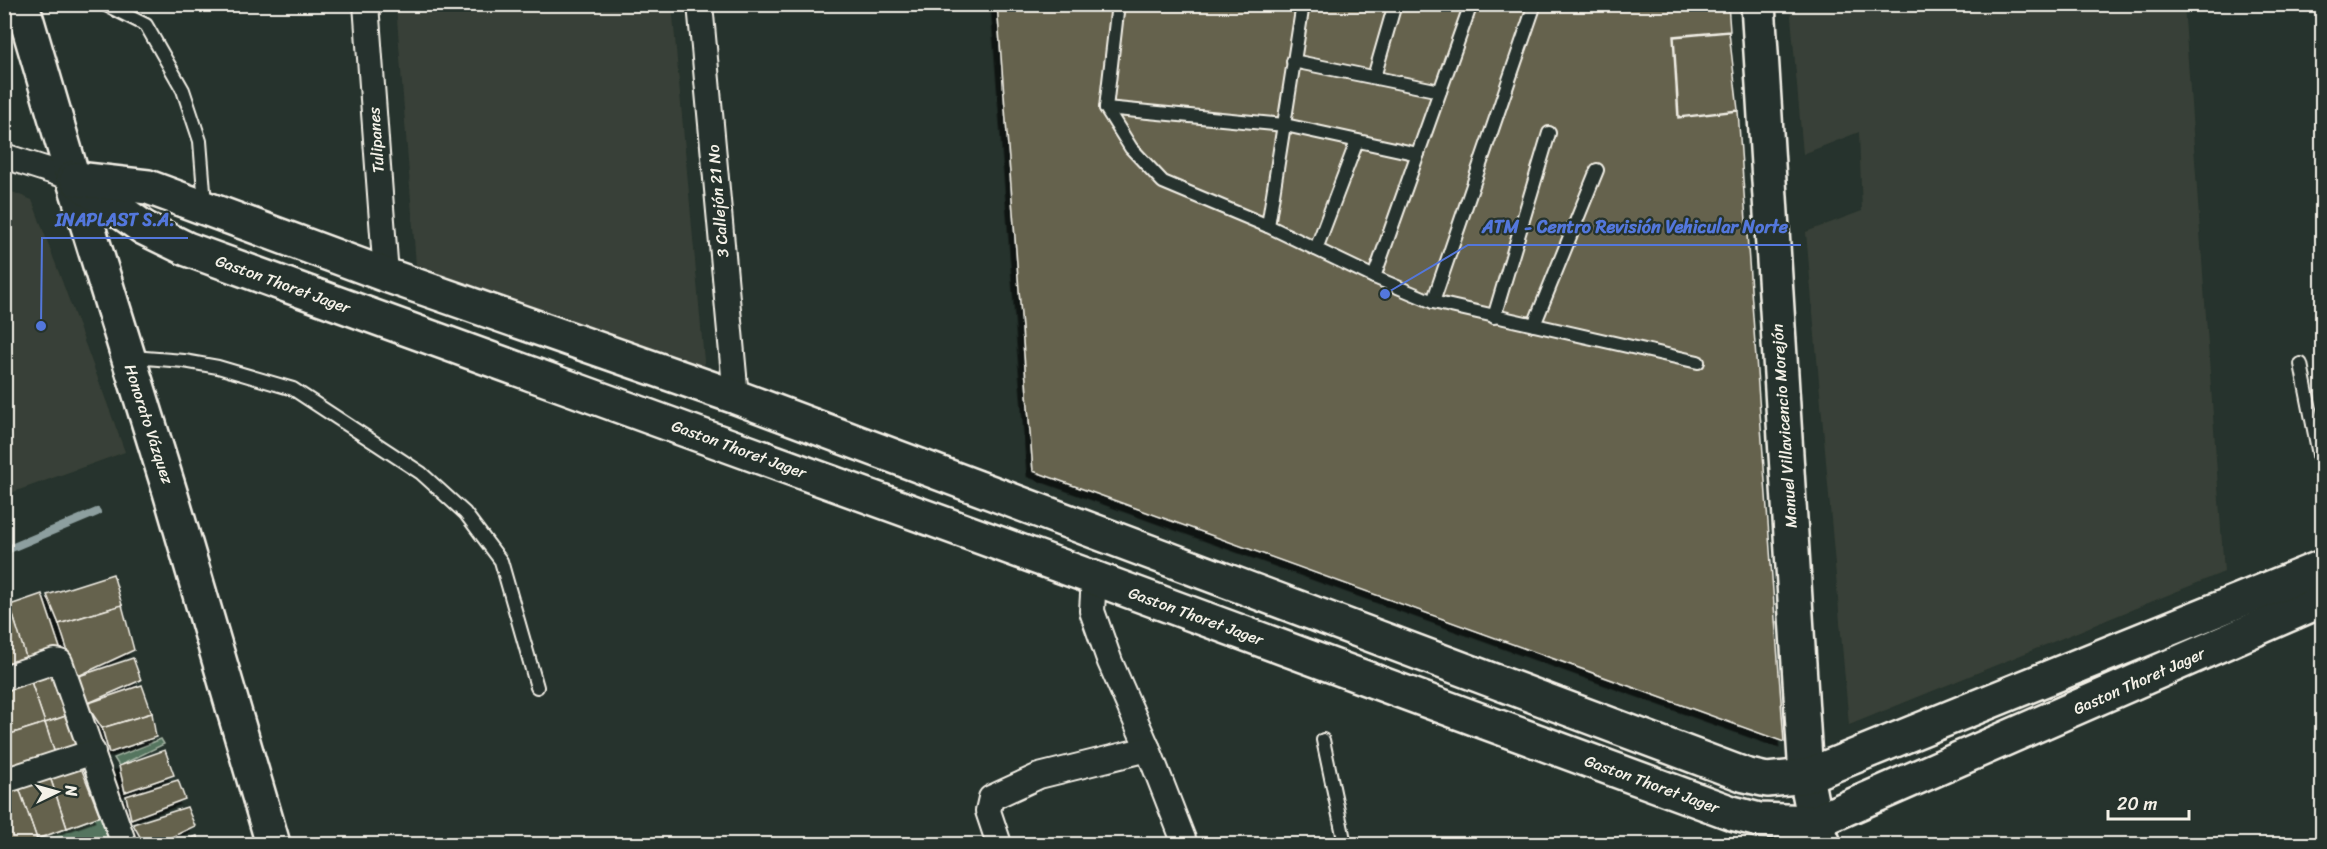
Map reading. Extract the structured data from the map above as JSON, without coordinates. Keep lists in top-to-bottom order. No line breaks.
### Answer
{"streets":{"street":["Tulipanes","3 Callejón 21 No","Gaston Thoret Jager","Honorato Vázquez","Manuel Villavicencio Morejón"]},"crossings":[["Tulipanes","Gaston Thoret Jager"],["3 Callejón 21 No","Gaston Thoret Jager"],["Gaston Thoret Jager","Honorato Vázquez"],["Gaston Thoret Jager","Manuel Villavicencio Morejón"]],"places":["ATM - Centro Revisión Vehicular Norte","INAPLAST S.A."],"scale_bar":"20 m","north":"right"}
